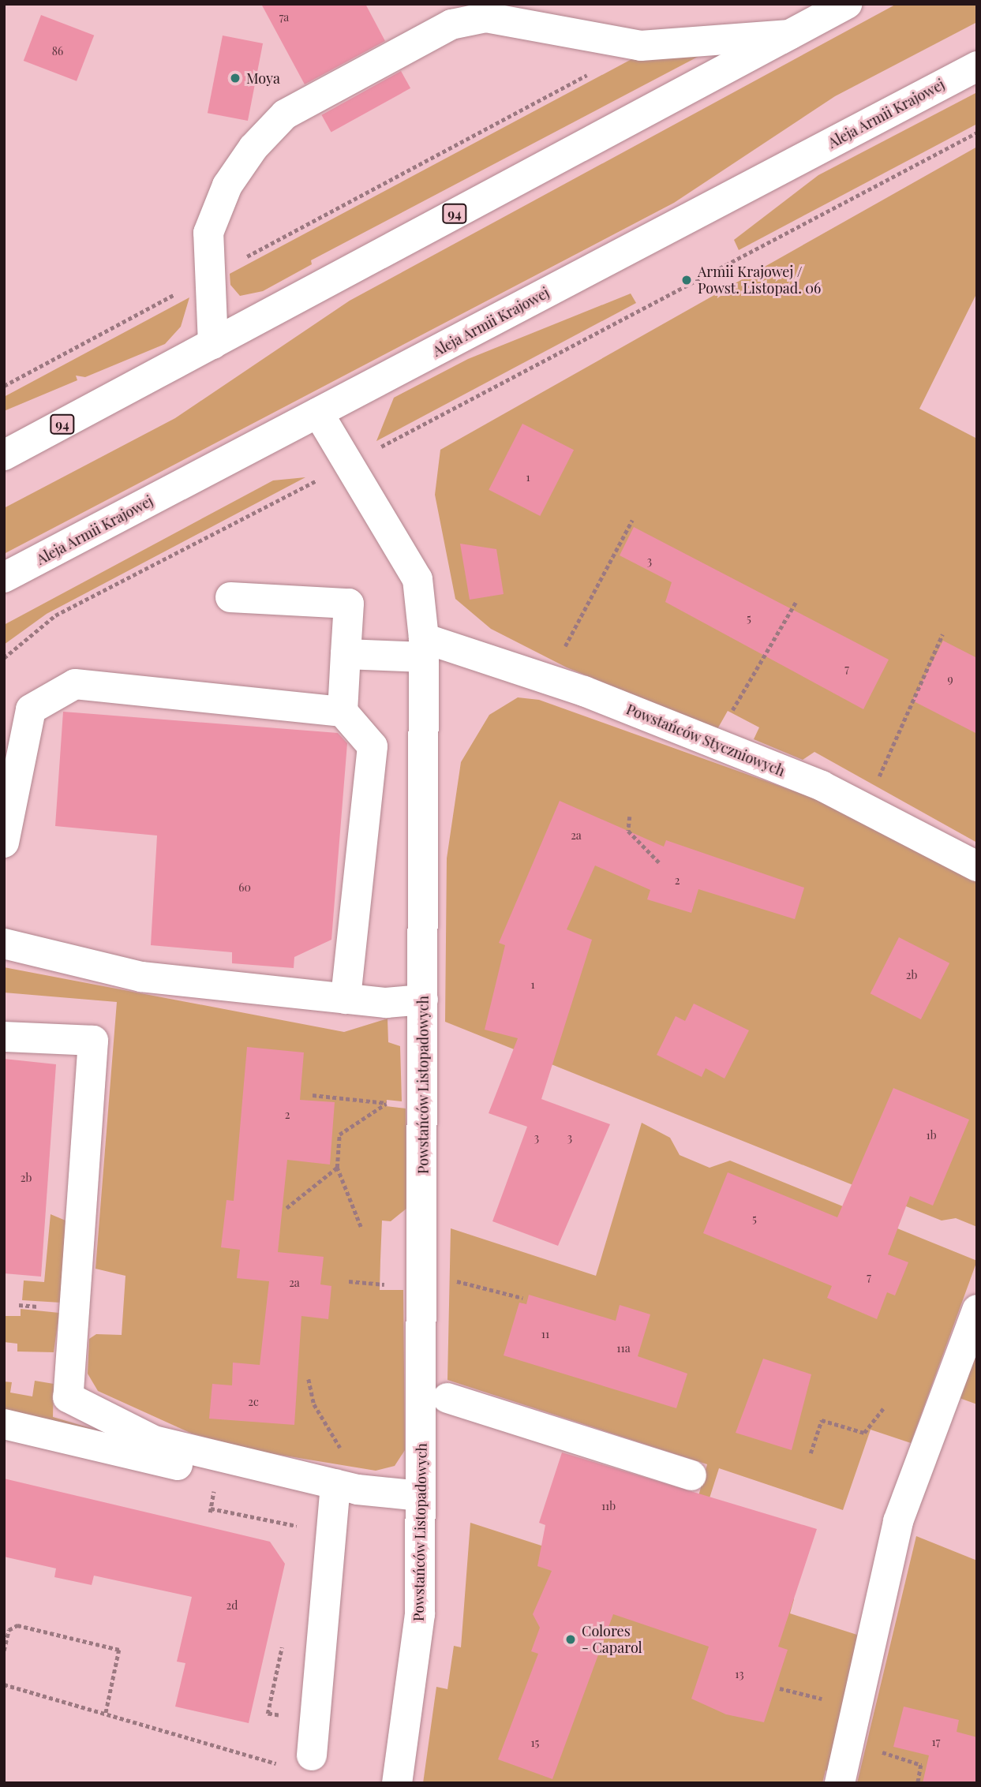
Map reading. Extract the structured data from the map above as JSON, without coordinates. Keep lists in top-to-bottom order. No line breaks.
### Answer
{"streets":{"street":["Aleja Armii Krajowej","94","Powstańców Styczniowych","Powstańców Listopadowych"]},"crossings":[["Aleja Armii Krajowej","Powstańców Listopadowych"],["Powstańców Styczniowych","Powstańców Listopadowych"]],"places":["Moya","Armii Krajowej / Powst. Listopad. 06","Colores - Caparol"],"house_numbers":["7a","86","1","3","5","7","9","2a","2","60","2b","1","2","1b","3","3","2b","5","7","2a","11","11a","2c","11b","2d","13","17","15"]}
